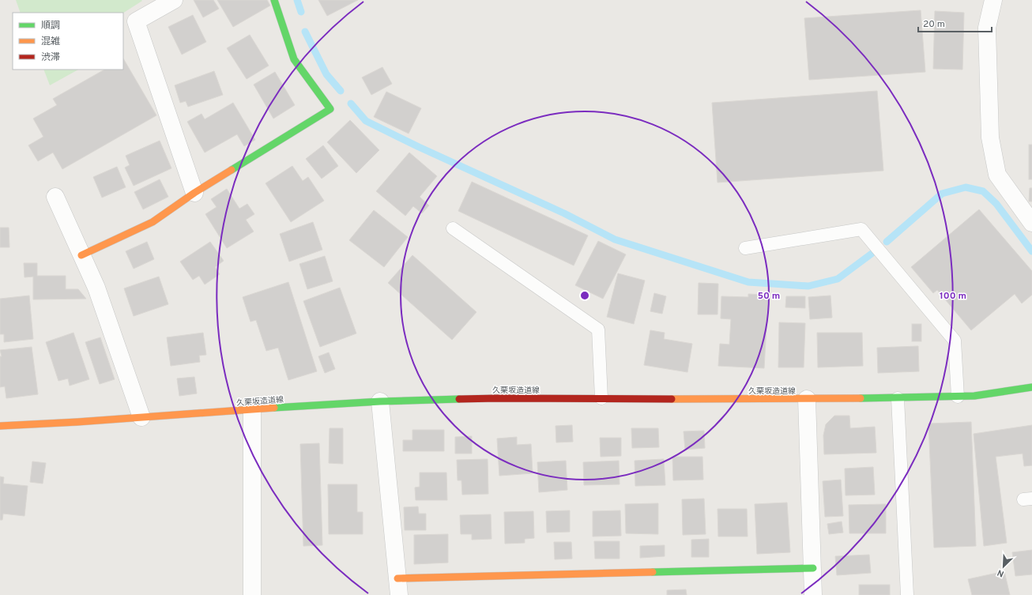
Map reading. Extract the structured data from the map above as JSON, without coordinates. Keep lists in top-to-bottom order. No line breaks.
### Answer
{"streets":{"main road":["久栗坂造道線"]},"legend":["順調","混雑","渋滞"],"scale_bar":"20 m","north":"bottom left","rings":["50 m","100 m"]}
